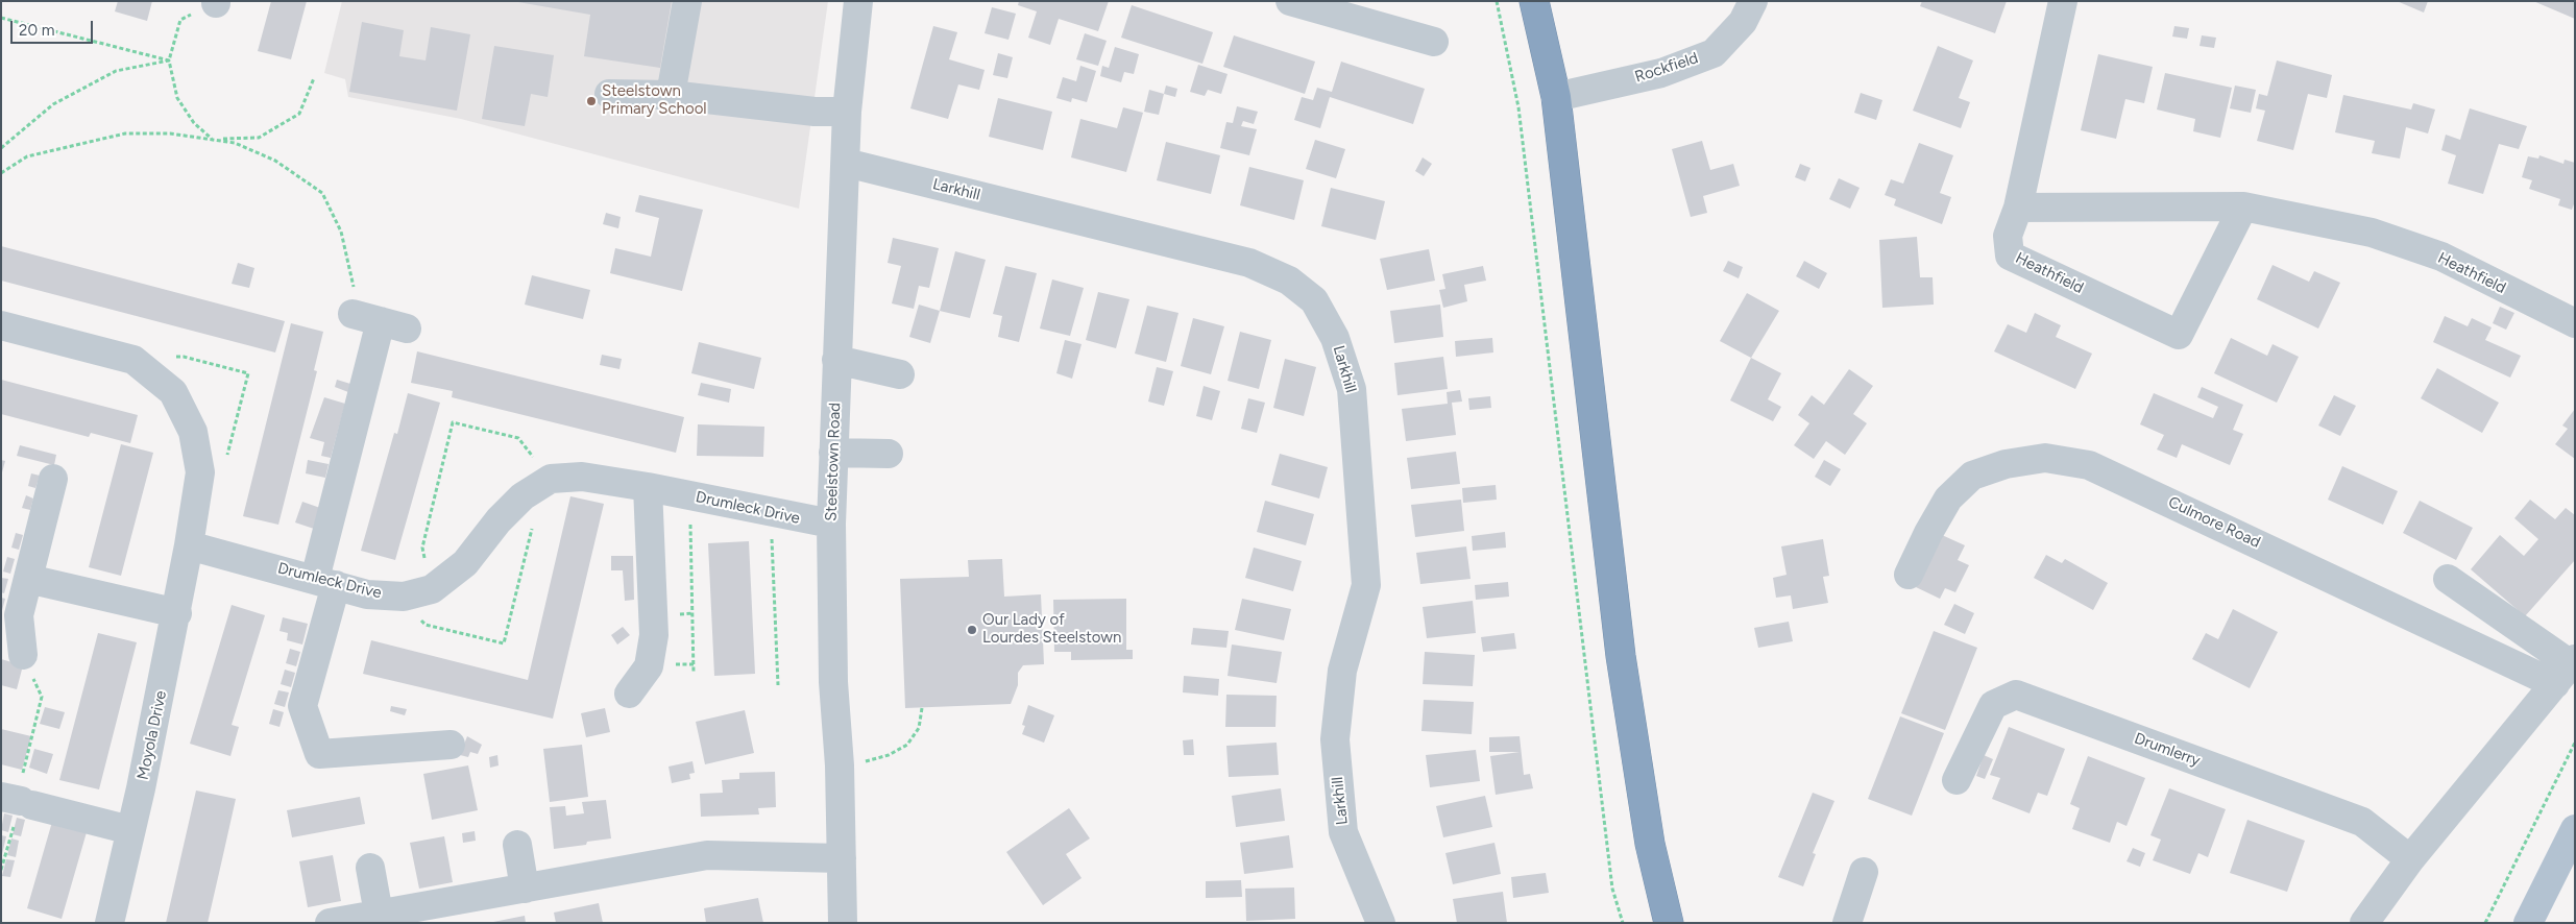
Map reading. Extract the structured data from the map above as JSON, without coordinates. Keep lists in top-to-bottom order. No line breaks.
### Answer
{"streets":{"street":["Rockfield","Larkhill","Heathfield","Steelstown Road","Drumleck Drive","Culmore Road","Moyola Drive","Drumlerry"]},"crossings":[["Larkhill","Steelstown Road"],["Steelstown Road","Drumleck Drive"],["Drumleck Drive","Moyola Drive"]],"places":["Steelstown Primary School","Our Lady of Lourdes Steelstown"],"scale_bar":"20 m"}
